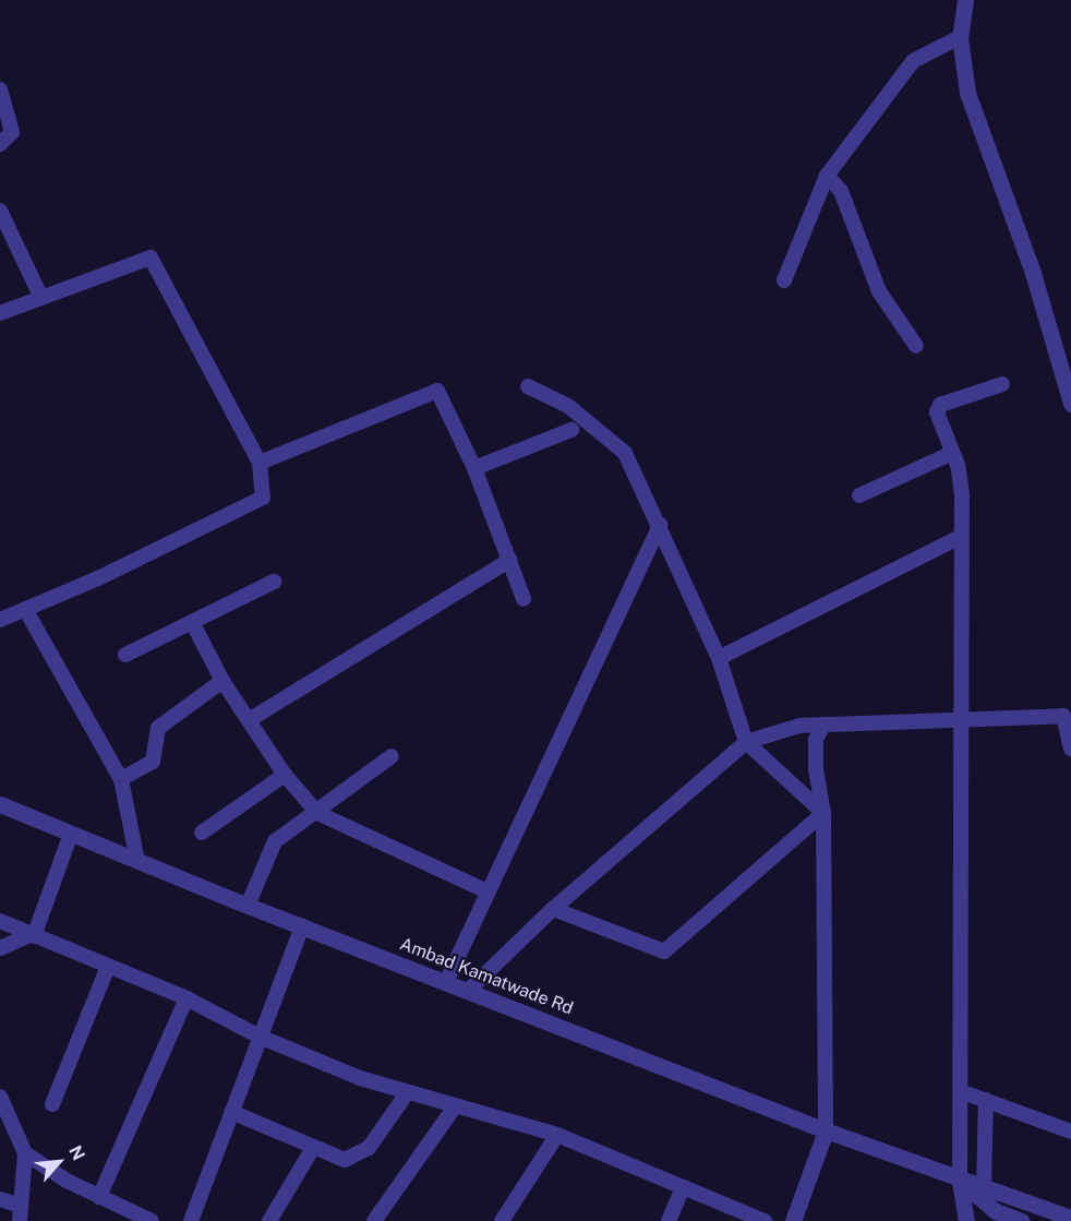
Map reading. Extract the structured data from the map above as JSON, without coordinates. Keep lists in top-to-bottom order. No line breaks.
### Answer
{"streets":{"street":["Ambad Kamatwade Rd"]},"north":"top right"}
